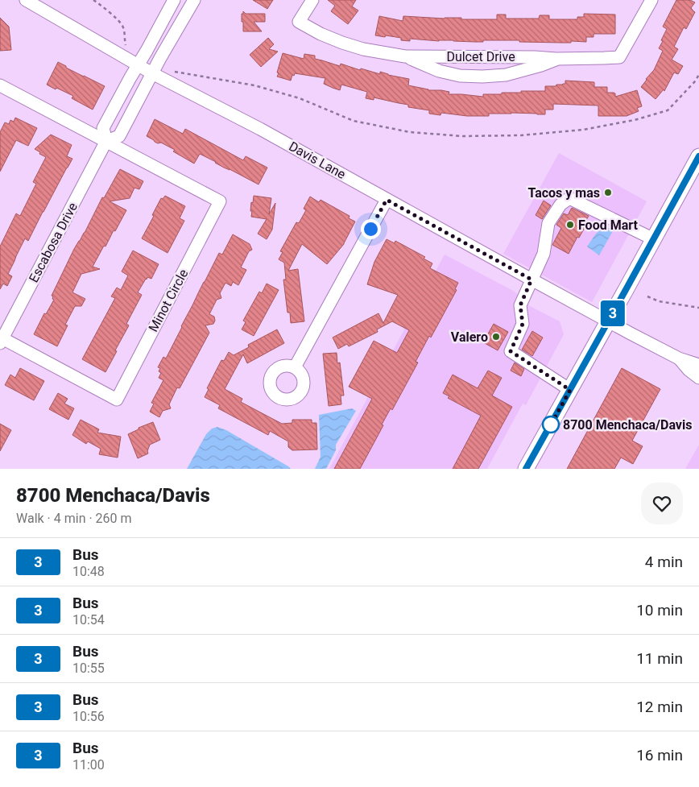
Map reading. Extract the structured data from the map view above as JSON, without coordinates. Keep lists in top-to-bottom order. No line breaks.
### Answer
{"streets":{"street":["Dulcet Drive","Davis Lane","Escabosa Drive","Minot Circle"]},"crossings":[["Davis Lane","Escabosa Drive"],["Escabosa Drive","Minot Circle"]],"places":["Tacos y mas","Food Mart","Valero","8700 Menchaca/Davis"],"lines":["bus line 3"],"page":{"on_map":"3","heading":["8700 Menchaca/Davis","Walk · 4 min · 260 m"],"list":[{"mark":"3","name":"Bus","note":"10:48","value":"4 min"},{"mark":"3","name":"Bus","note":"10:54","value":"10 min"},{"mark":"3","name":"Bus","note":"10:55","value":"11 min"},{"mark":"3","name":"Bus","note":"10:56","value":"12 min"},{"mark":"3","name":"Bus","note":"11:00","value":"16 min"}]}}
